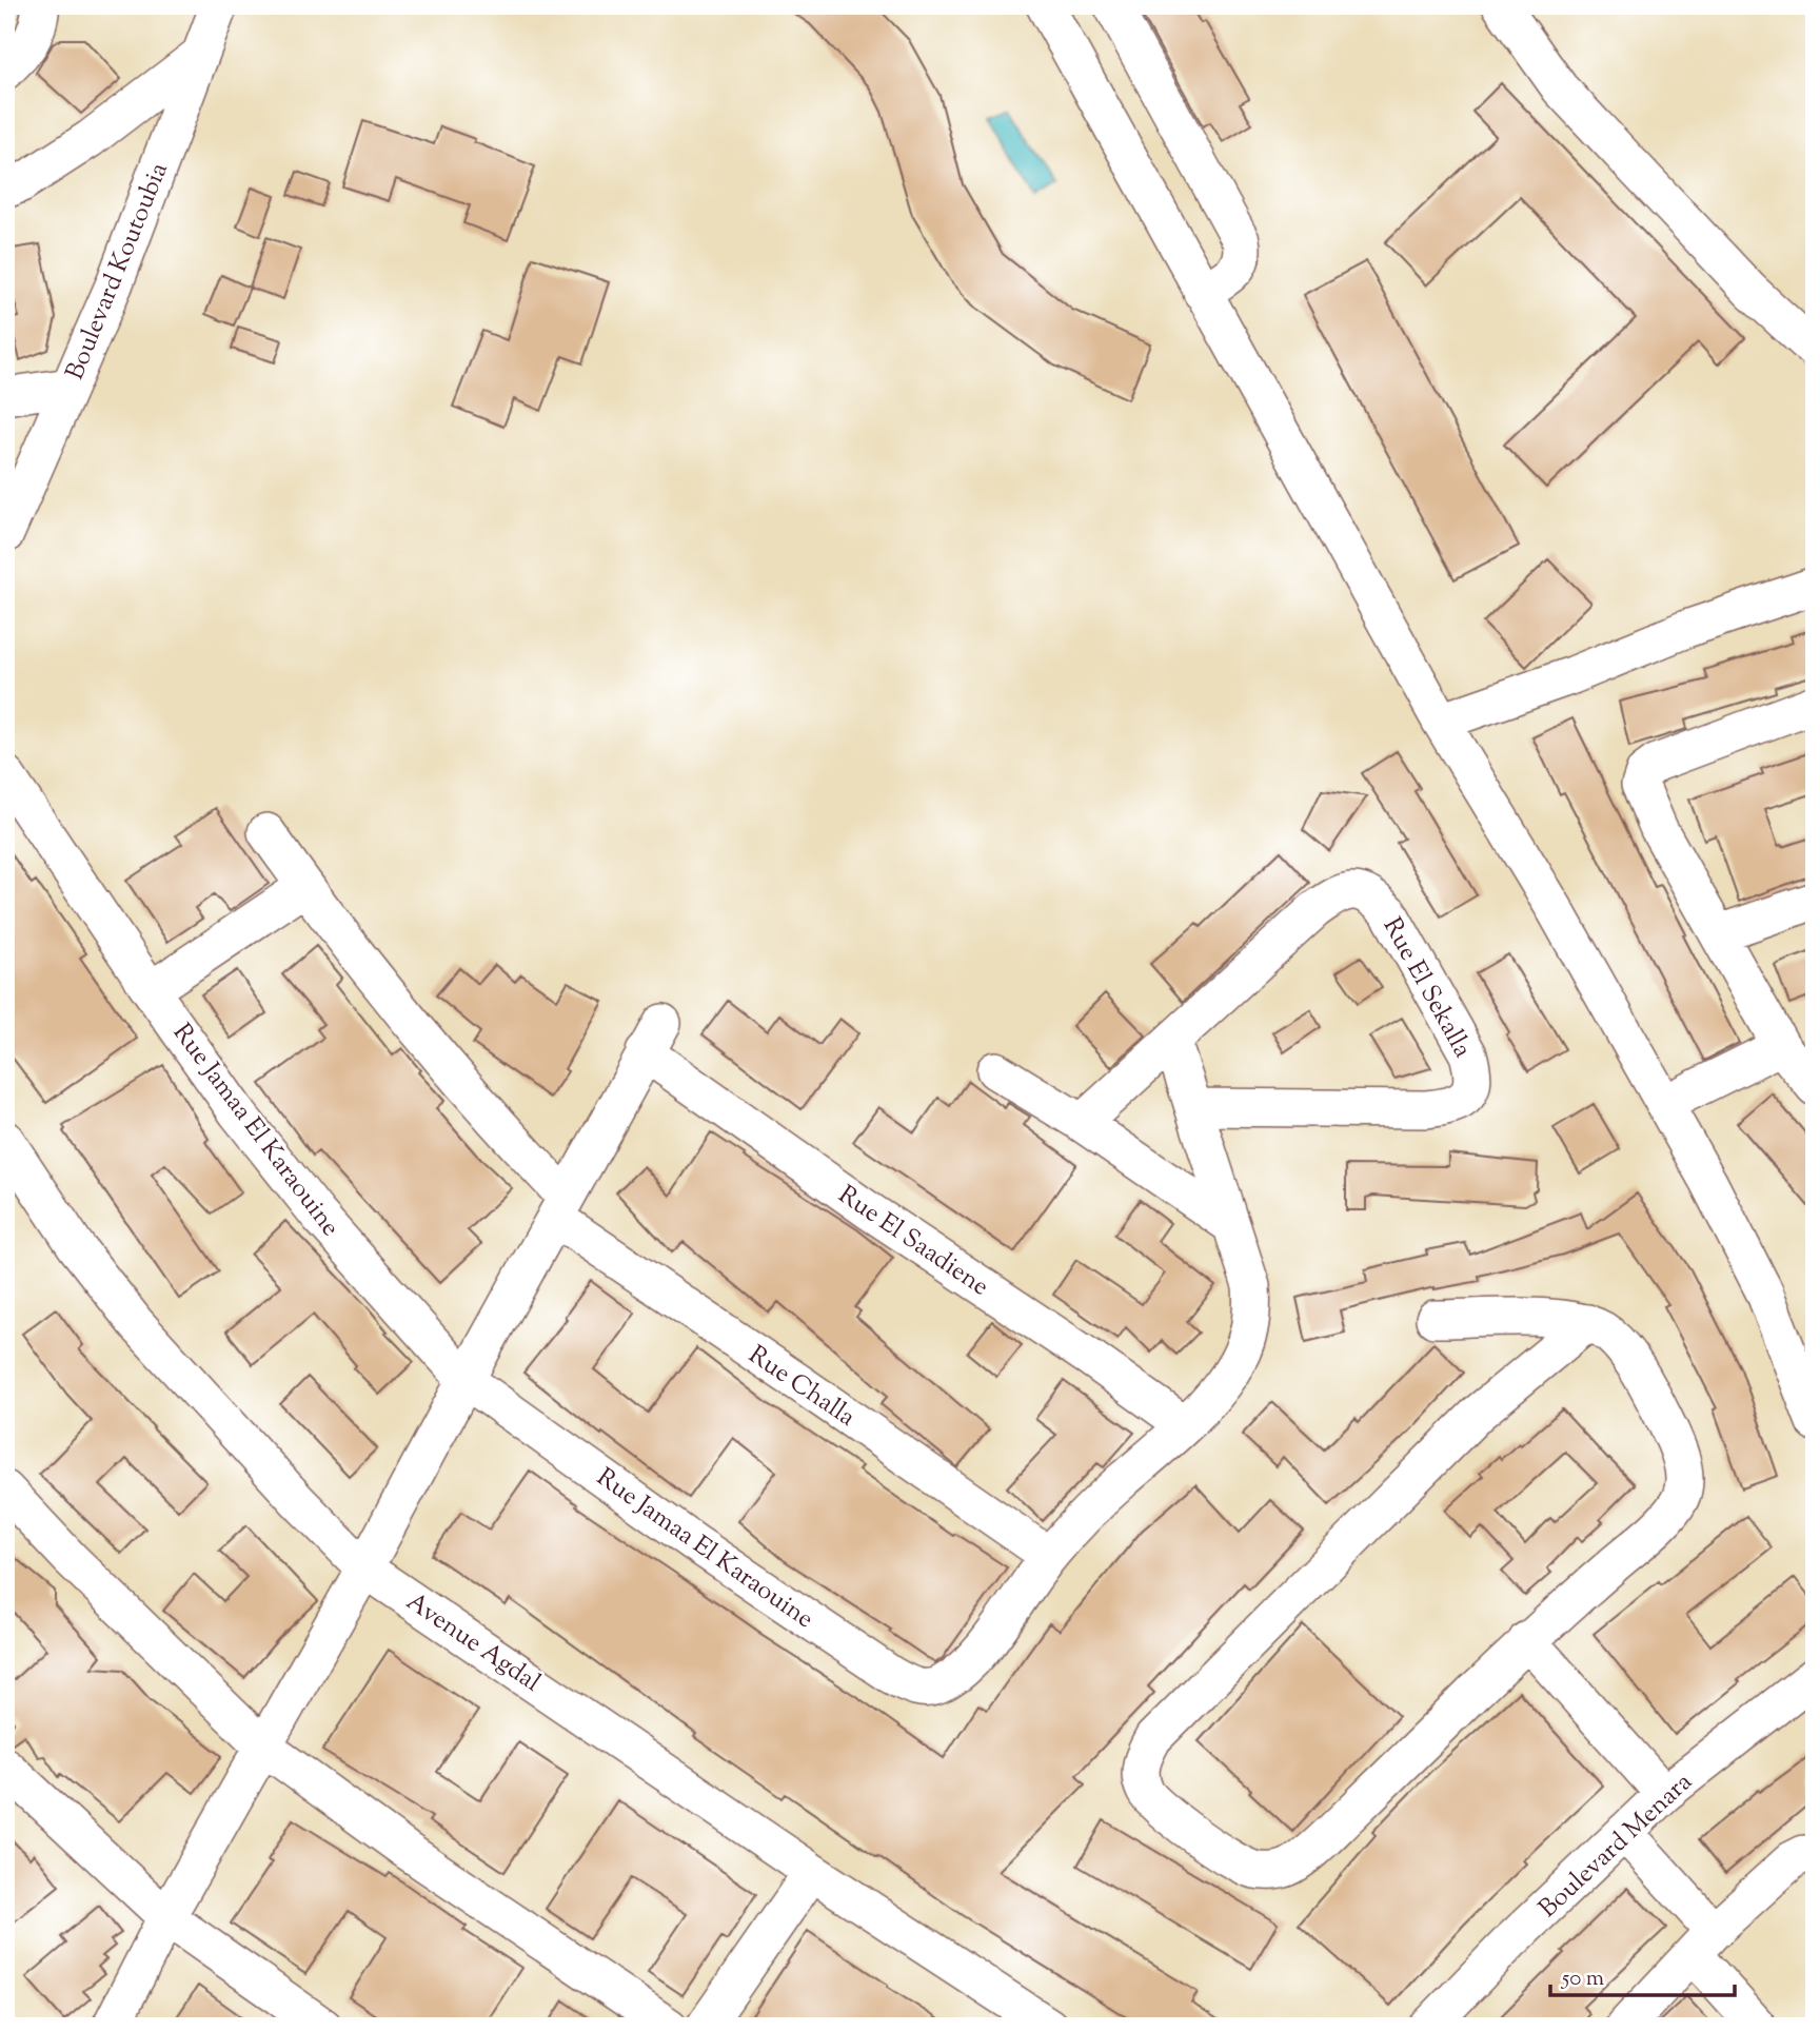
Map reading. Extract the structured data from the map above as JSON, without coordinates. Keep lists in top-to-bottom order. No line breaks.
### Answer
{"streets":{"street":["Boulevard Koutoubia","Rue El Sekalla","Rue Jamaa El Karaouine","Rue El Saadiene","Rue Challa","Avenue Agdal","Boulevard Menara"]},"crossings":[["Rue El Sekalla","Rue Jamaa El Karaouine"],["Rue Jamaa El Karaouine","Rue El Saadiene"],["Rue Jamaa El Karaouine","Rue Challa"],["Rue El Saadiene","Rue Challa"]],"scale_bar":"50 m"}
